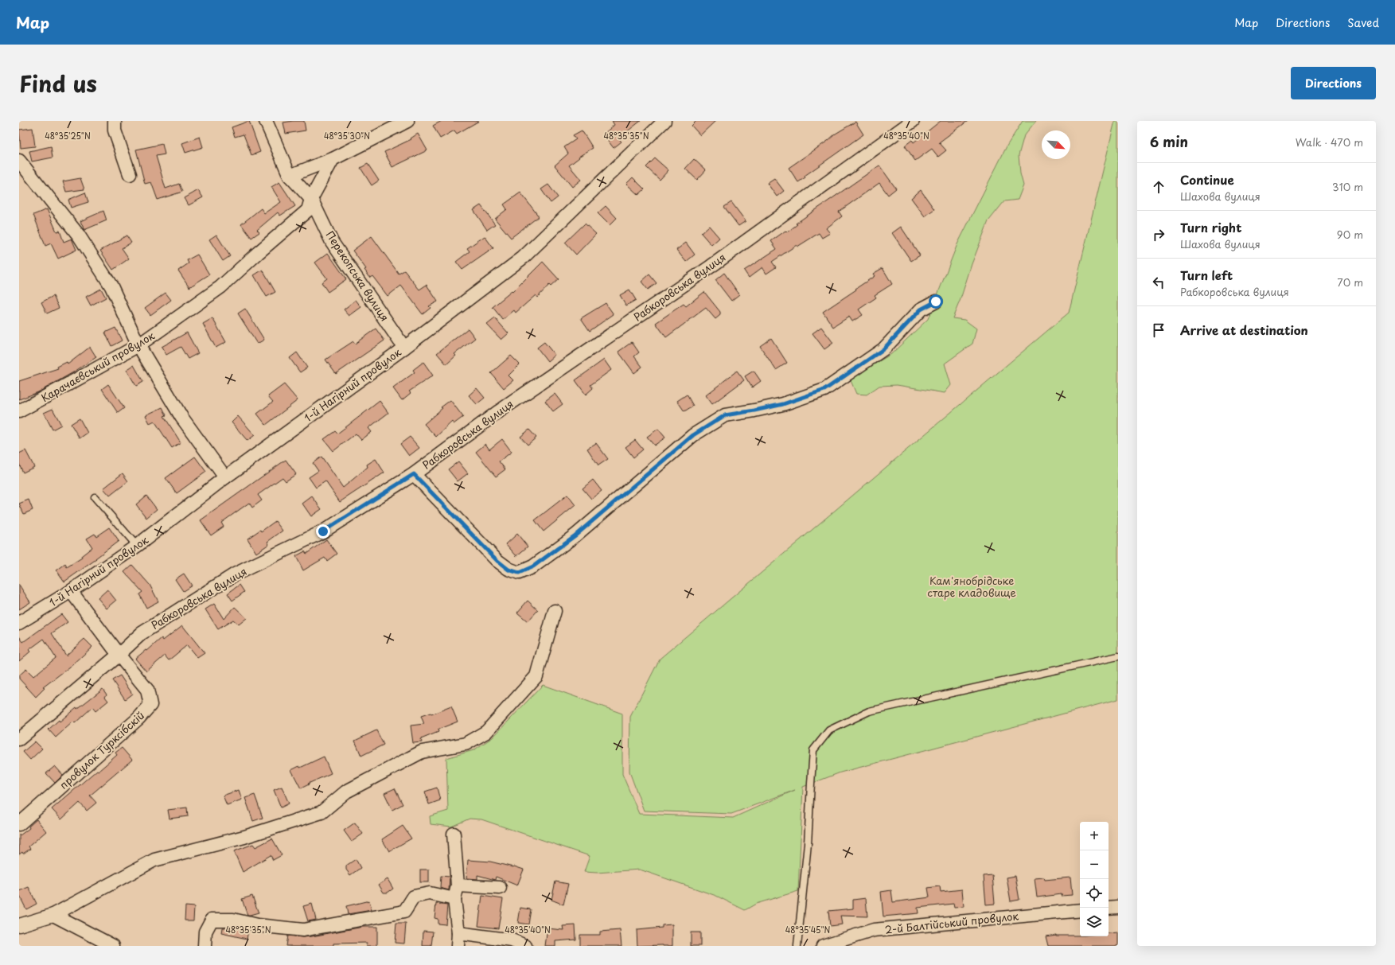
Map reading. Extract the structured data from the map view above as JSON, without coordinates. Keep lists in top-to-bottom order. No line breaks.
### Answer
{"streets":{"street":["Перекопська вулиця","Рабкоровська вулиця","Карачаєвський провулок","1-й Нагірний провулок","провулок Турксібскій","2-й Балтійський провулок"]},"crossings":[["Перекопська вулиця","Карачаєвський провулок"],["Перекопська вулиця","1-й Нагірний провулок"],["Рабкоровська вулиця","провулок Турксібскій"],["1-й Нагірний провулок","провулок Турксібскій"]],"parks":["Кам'янобрідське старе кладовище"],"north":"bottom right","page":{"header":"Map","nav":["Map","Directions","Saved"],"title":"Find us","buttons":"Directions","heading":["6 min","Walk · 470 m"],"list":[["Continue","Шахова вулиця","310 m"],["Turn right","Шахова вулиця","90 m"],["Turn left","Рабкоровська вулиця","70 m"],"Arrive at destination"],"map_buttons":["+","−"]},"coordinates":["48°35'25\"N","48°35'30\"N","48°35'35\"N","48°35'40\"N","48°35'45\"N"]}
